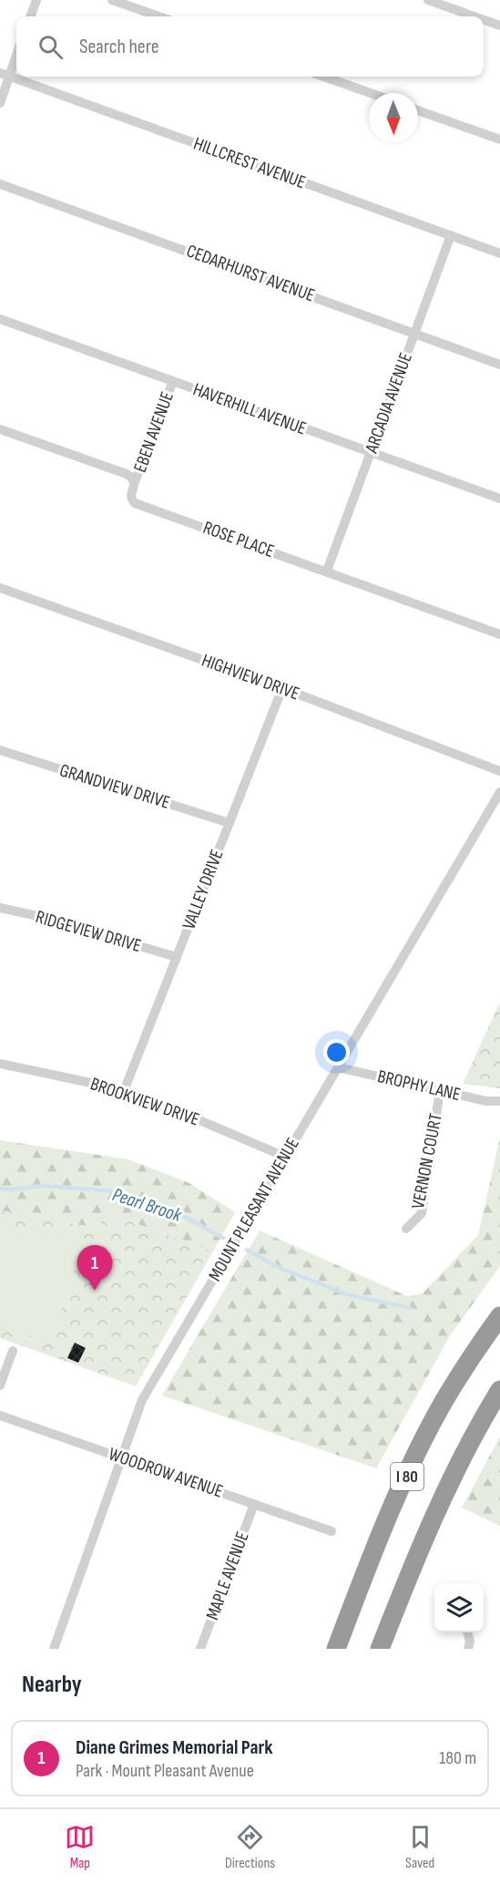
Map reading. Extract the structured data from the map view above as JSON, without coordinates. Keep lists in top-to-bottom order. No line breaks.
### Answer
{"streets":{"highway":["I 80"],"street":["HILLCREST AVENUE","CEDARHURST AVENUE","ARCADIA AVENUE","HAVERHILL AVENUE","EBEN AVENUE","ROSE PLACE","HIGHVIEW DRIVE","GRANDVIEW DRIVE","VALLEY DRIVE","RIDGEVIEW DRIVE","BROPHY LANE","BROOKVIEW DRIVE","VERNON COURT","MOUNT PLEASANT AVENUE","WOODROW AVENUE","MAPLE AVENUE"]},"crossings":[["HILLCREST AVENUE","ARCADIA AVENUE"],["CEDARHURST AVENUE","ARCADIA AVENUE"],["ARCADIA AVENUE","HAVERHILL AVENUE"],["ARCADIA AVENUE","ROSE PLACE"],["HAVERHILL AVENUE","EBEN AVENUE"],["EBEN AVENUE","ROSE PLACE"],["HIGHVIEW DRIVE","VALLEY DRIVE"],["GRANDVIEW DRIVE","VALLEY DRIVE"],["VALLEY DRIVE","RIDGEVIEW DRIVE"],["VALLEY DRIVE","BROOKVIEW DRIVE"],["BROPHY LANE","VERNON COURT"],["BROPHY LANE","MOUNT PLEASANT AVENUE"],["BROOKVIEW DRIVE","MOUNT PLEASANT AVENUE"],["MOUNT PLEASANT AVENUE","WOODROW AVENUE"],["WOODROW AVENUE","MAPLE AVENUE"]],"water":["Pearl Brook"],"north":"bottom","page":{"search":"Search here","pins":"1","heading":"Nearby","list":[{"mark":"1","name":"Diane Grimes Memorial Park","note":"Park · Mount Pleasant Avenue","value":"180 m"}],"nav":["Map","Directions","Saved"]}}
